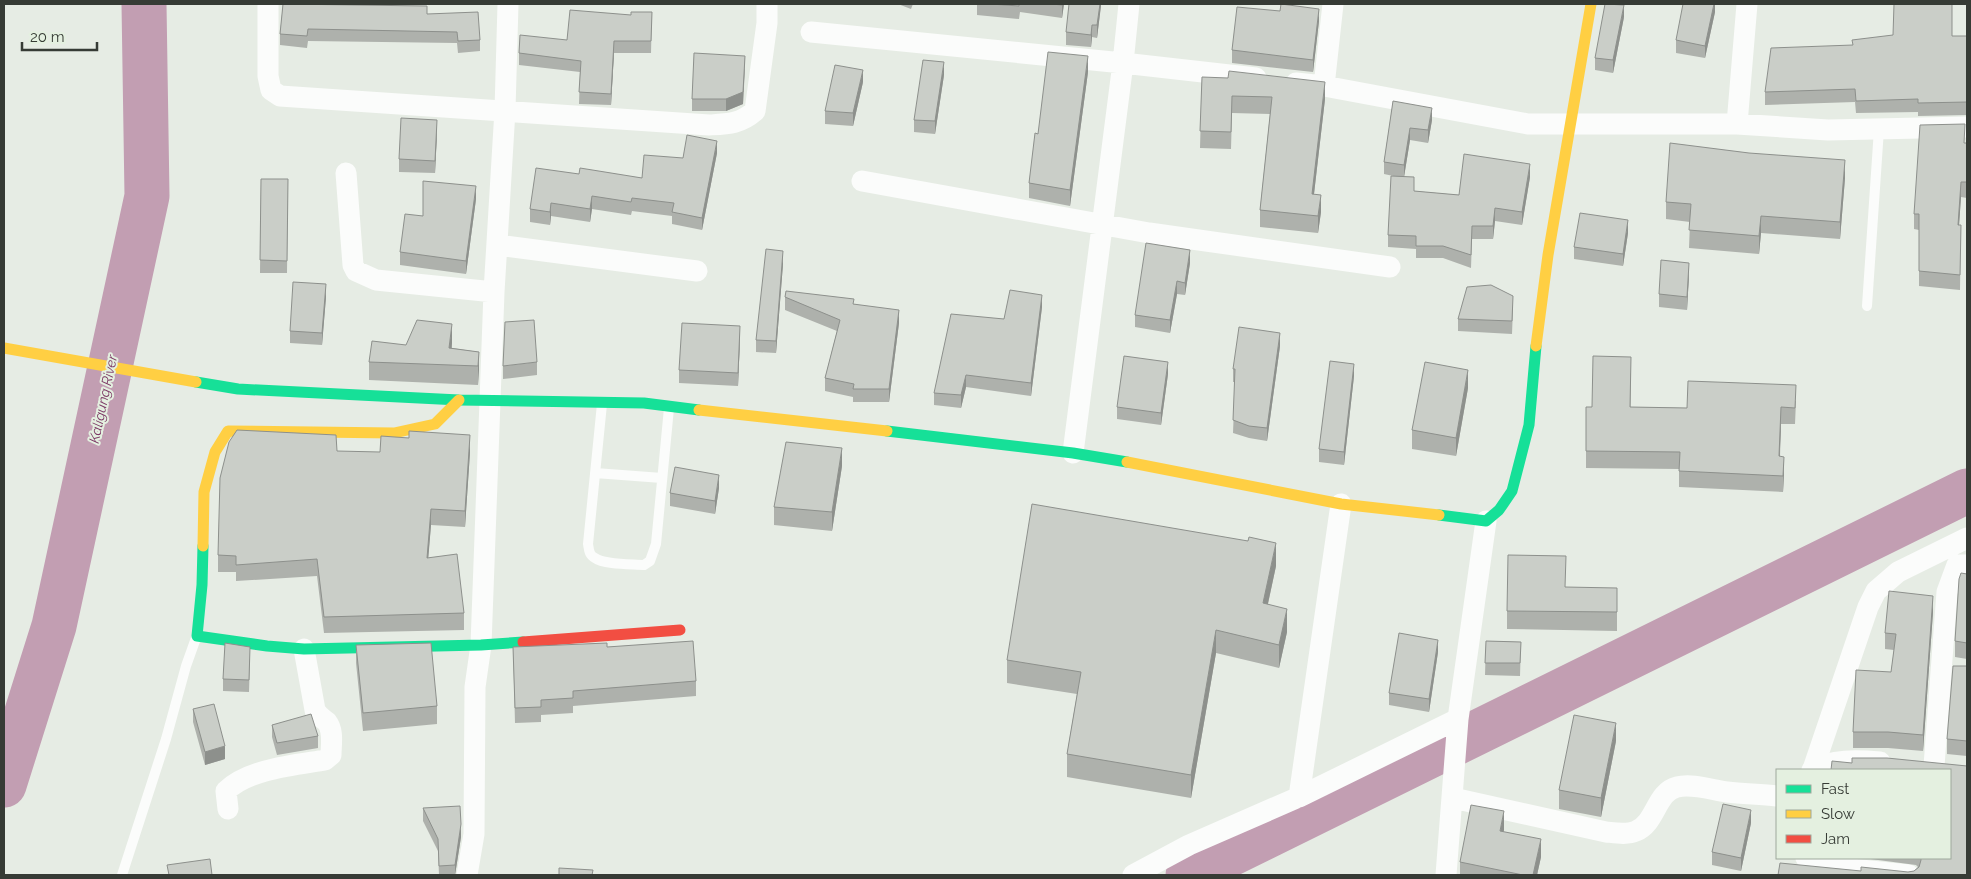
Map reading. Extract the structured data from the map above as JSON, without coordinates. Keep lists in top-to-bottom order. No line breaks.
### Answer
{"water":["Kaligung River"],"legend":["Fast","Slow","Jam"],"scale_bar":"20 m"}
